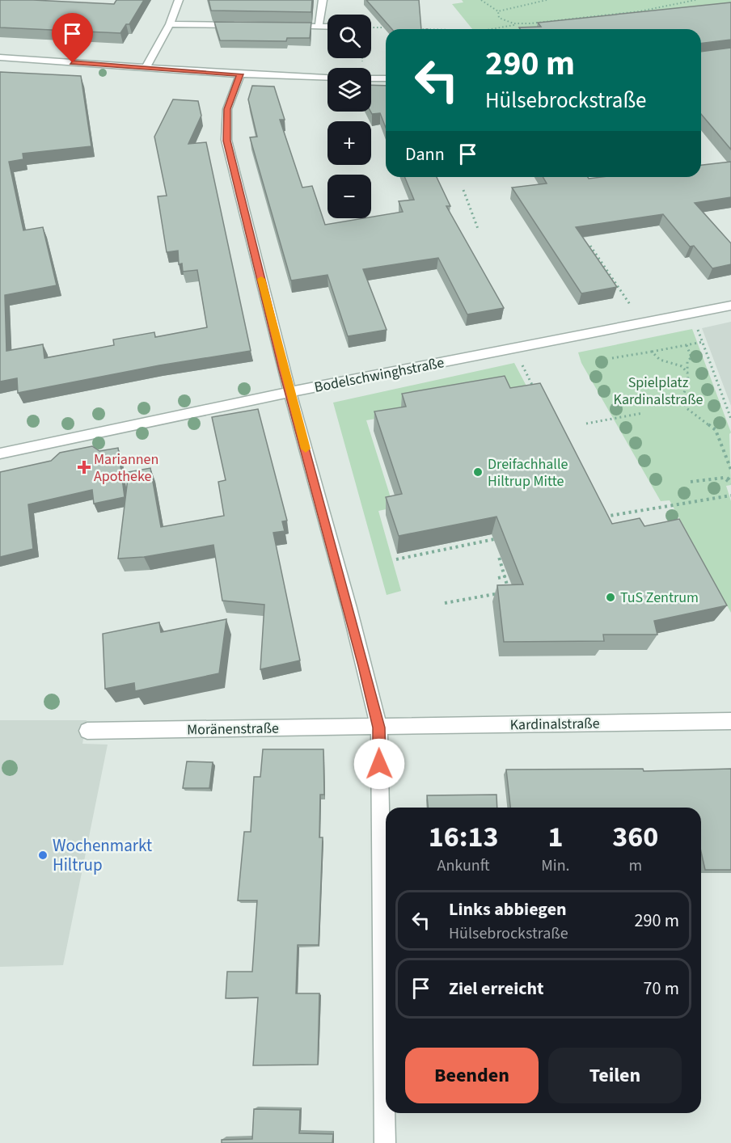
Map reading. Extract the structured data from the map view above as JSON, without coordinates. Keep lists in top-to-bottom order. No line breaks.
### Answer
{"streets":{"street":["Bodelschwinghstraße","Kardinalstraße","Moränenstraße"]},"crossings":[["Kardinalstraße","Moränenstraße"]],"parks":["Spielplatz Kardinalstraße"],"places":{"health":["Mariannen Apotheke"],"other":["Dreifachhalle Hiltrup Mitte","TuS Zentrum","Wochenmarkt Hiltrup"]},"page":{"map_buttons":["+","−"],"turn":["290 m","Hülsebrockstraße"],"then":"Dann","eta":["16:13","Ankunft","1","Min.","360","m"],"list":[{"name":"Links abbiegen","note":"Hülsebrockstraße","value":"290 m"},{"name":"Ziel erreicht","value":"70 m"}],"buttons":["Beenden","Teilen"]}}
